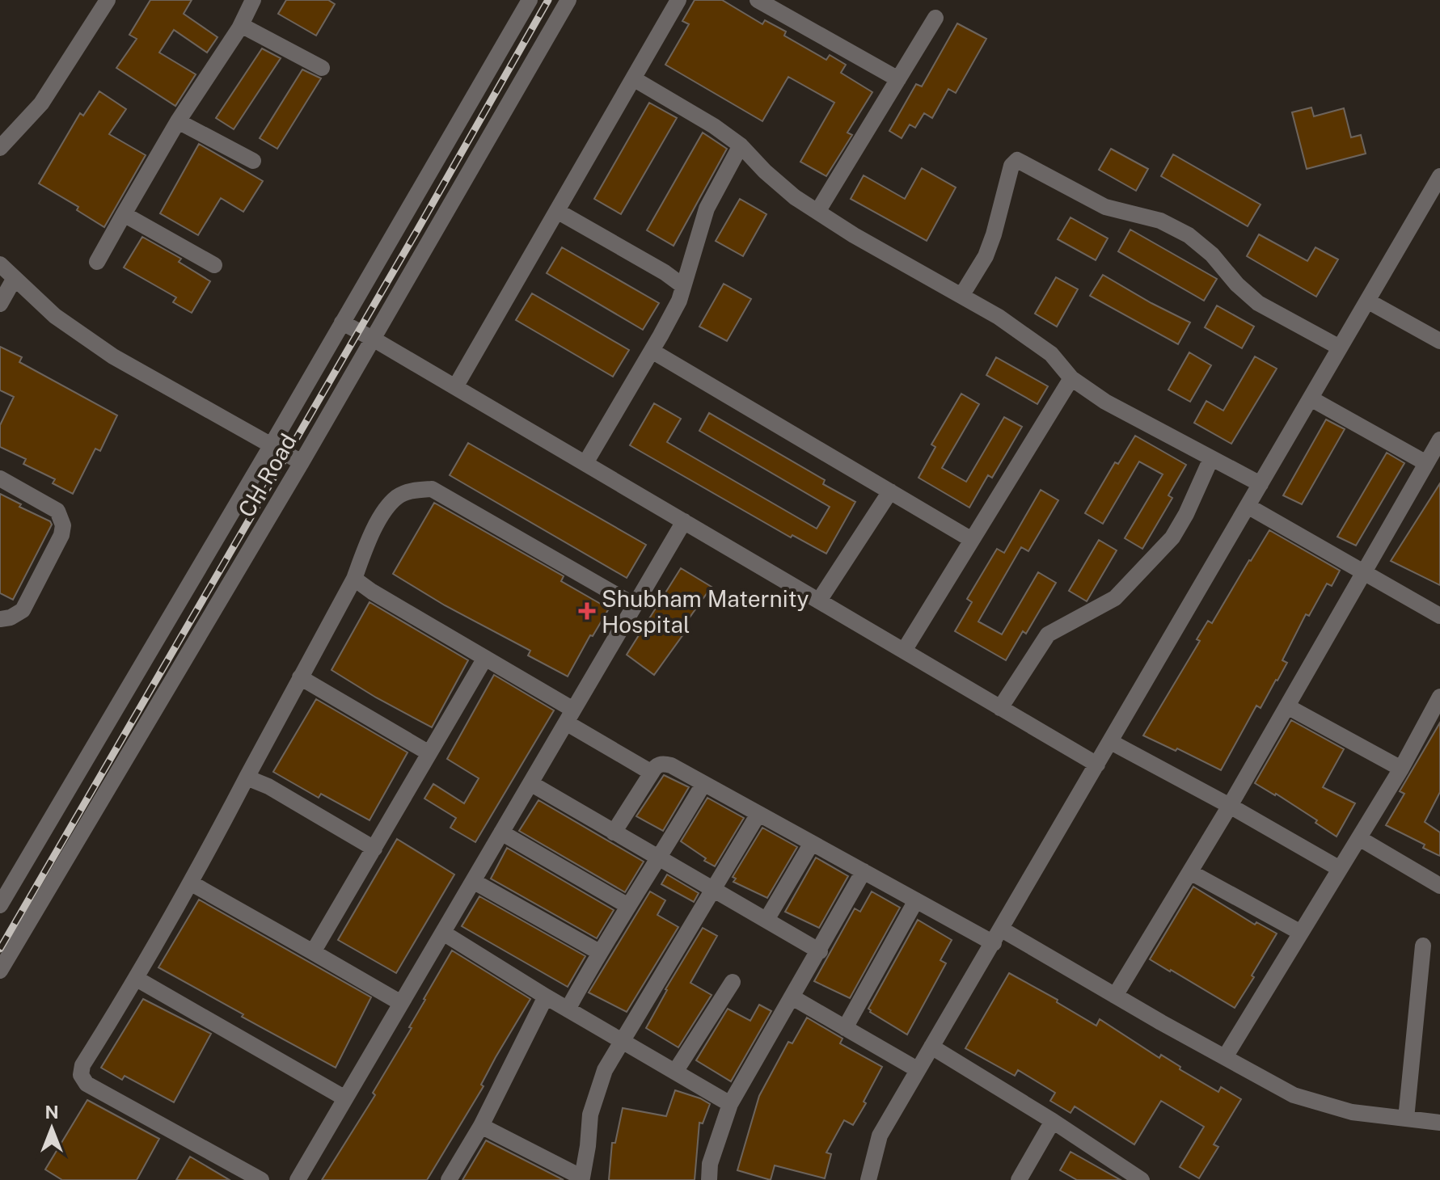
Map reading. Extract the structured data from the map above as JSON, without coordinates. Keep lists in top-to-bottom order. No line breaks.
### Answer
{"streets":{"street":["CH Road"]},"places":{"health":["Shubham Maternity Hospital"]},"north":"top"}
